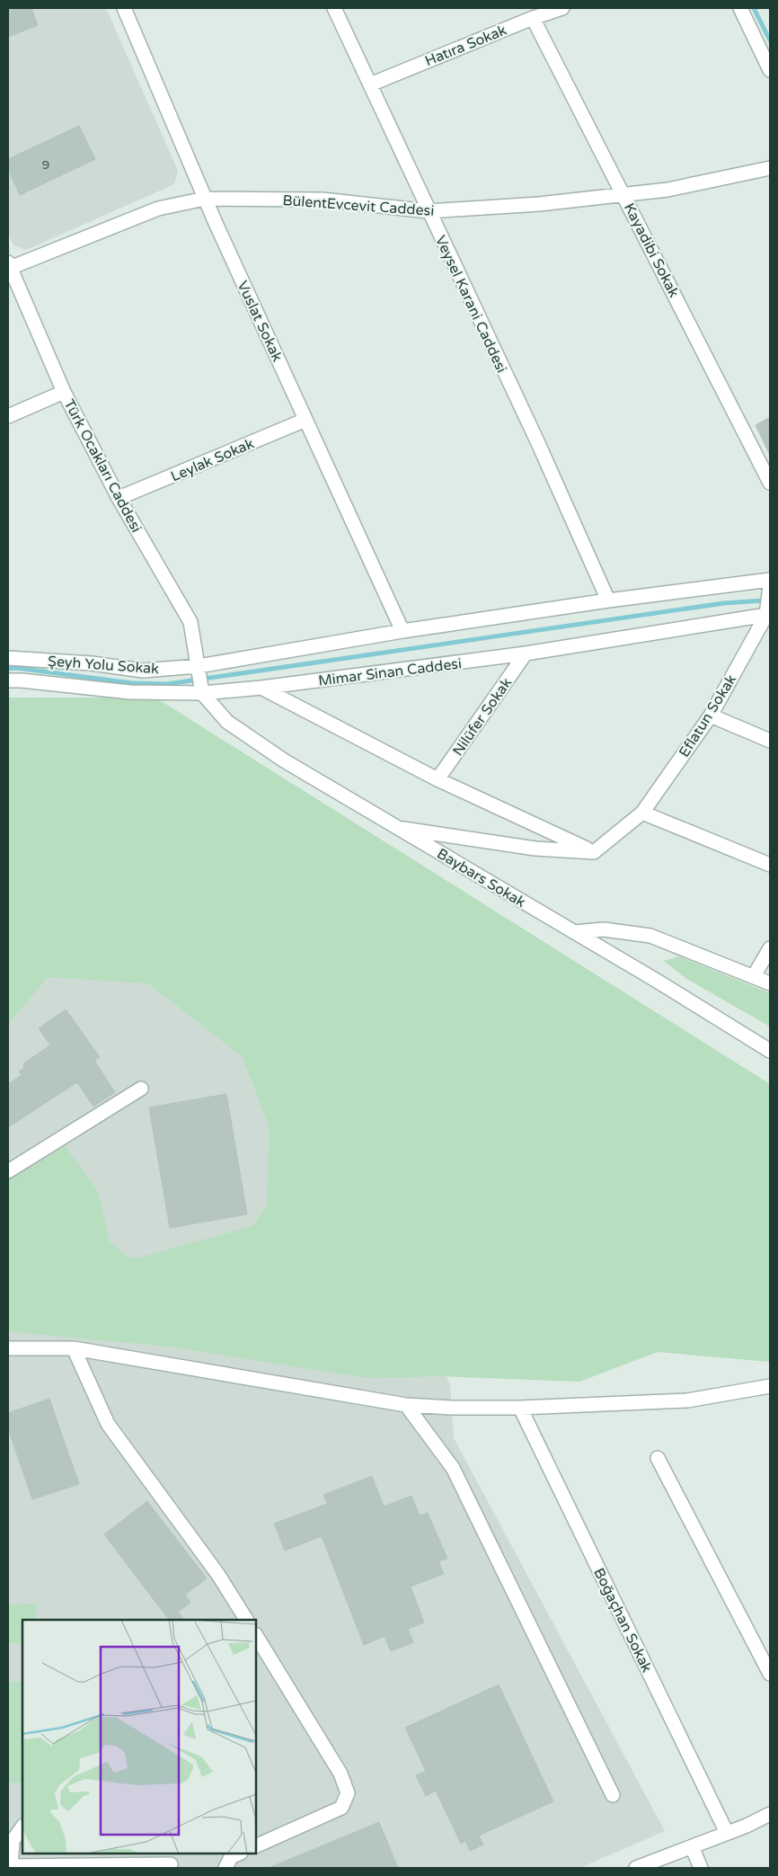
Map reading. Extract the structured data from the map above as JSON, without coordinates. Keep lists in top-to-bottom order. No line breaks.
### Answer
{"streets":{"street":["Hatıra Sokak","BülentEvcevit Caddesi","Kayadibi Sokak","Veysel Karani Caddesi","Vuslat Sokak","Leylak Sokak","Türk Ocakları Caddesi","Şeyh Yolu Sokak","Mimar Sinan Caddesi","Eflatun Sokak","Nilüfer Sokak","Baybars Sokak","Boğaçhan Sokak"]},"crossings":[["Hatıra Sokak","Kayadibi Sokak"],["Hatıra Sokak","Veysel Karani Caddesi"],["BülentEvcevit Caddesi","Kayadibi Sokak"],["BülentEvcevit Caddesi","Veysel Karani Caddesi"],["BülentEvcevit Caddesi","Vuslat Sokak"],["BülentEvcevit Caddesi","Türk Ocakları Caddesi"],["Vuslat Sokak","Leylak Sokak"],["Leylak Sokak","Türk Ocakları Caddesi"],["Türk Ocakları Caddesi","Şeyh Yolu Sokak"],["Türk Ocakları Caddesi","Mimar Sinan Caddesi"],["Türk Ocakları Caddesi","Baybars Sokak"],["Mimar Sinan Caddesi","Eflatun Sokak"],["Mimar Sinan Caddesi","Nilüfer Sokak"],["Mimar Sinan Caddesi","Baybars Sokak"]],"house_numbers":["9"]}
